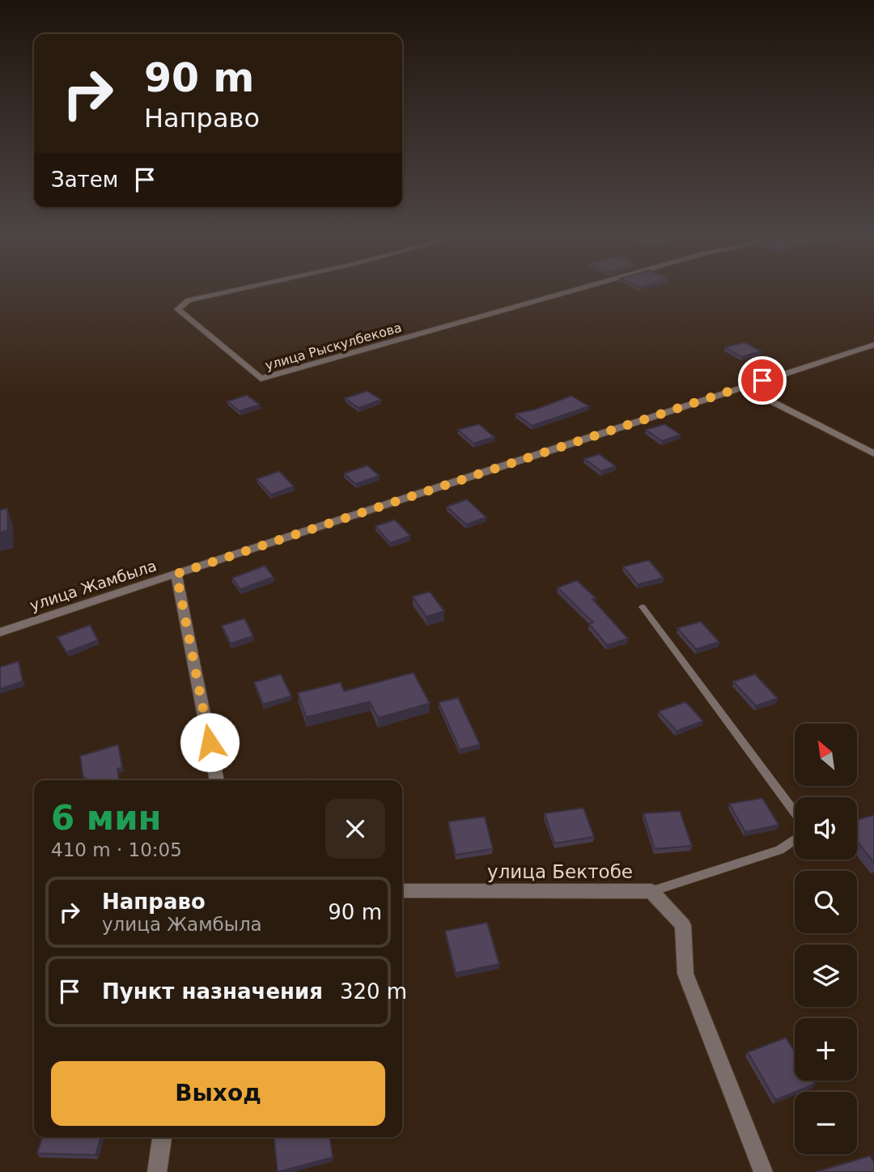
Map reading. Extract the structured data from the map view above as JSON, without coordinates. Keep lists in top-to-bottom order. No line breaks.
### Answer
{"streets":{"street":["улица Рыскулбекова","улица Жамбыла","улица Бектобе"]},"north":"top left","page":{"turn":["90 m","Направо"],"then":"Затем","map_buttons":["+","−"],"heading":["6 мин","410 m · 10:05"],"list":[{"name":"Направо","note":"улица Жамбыла","value":"90 m"},{"name":"Пункт назначения","value":"320 m"}],"buttons":"Выход"}}
